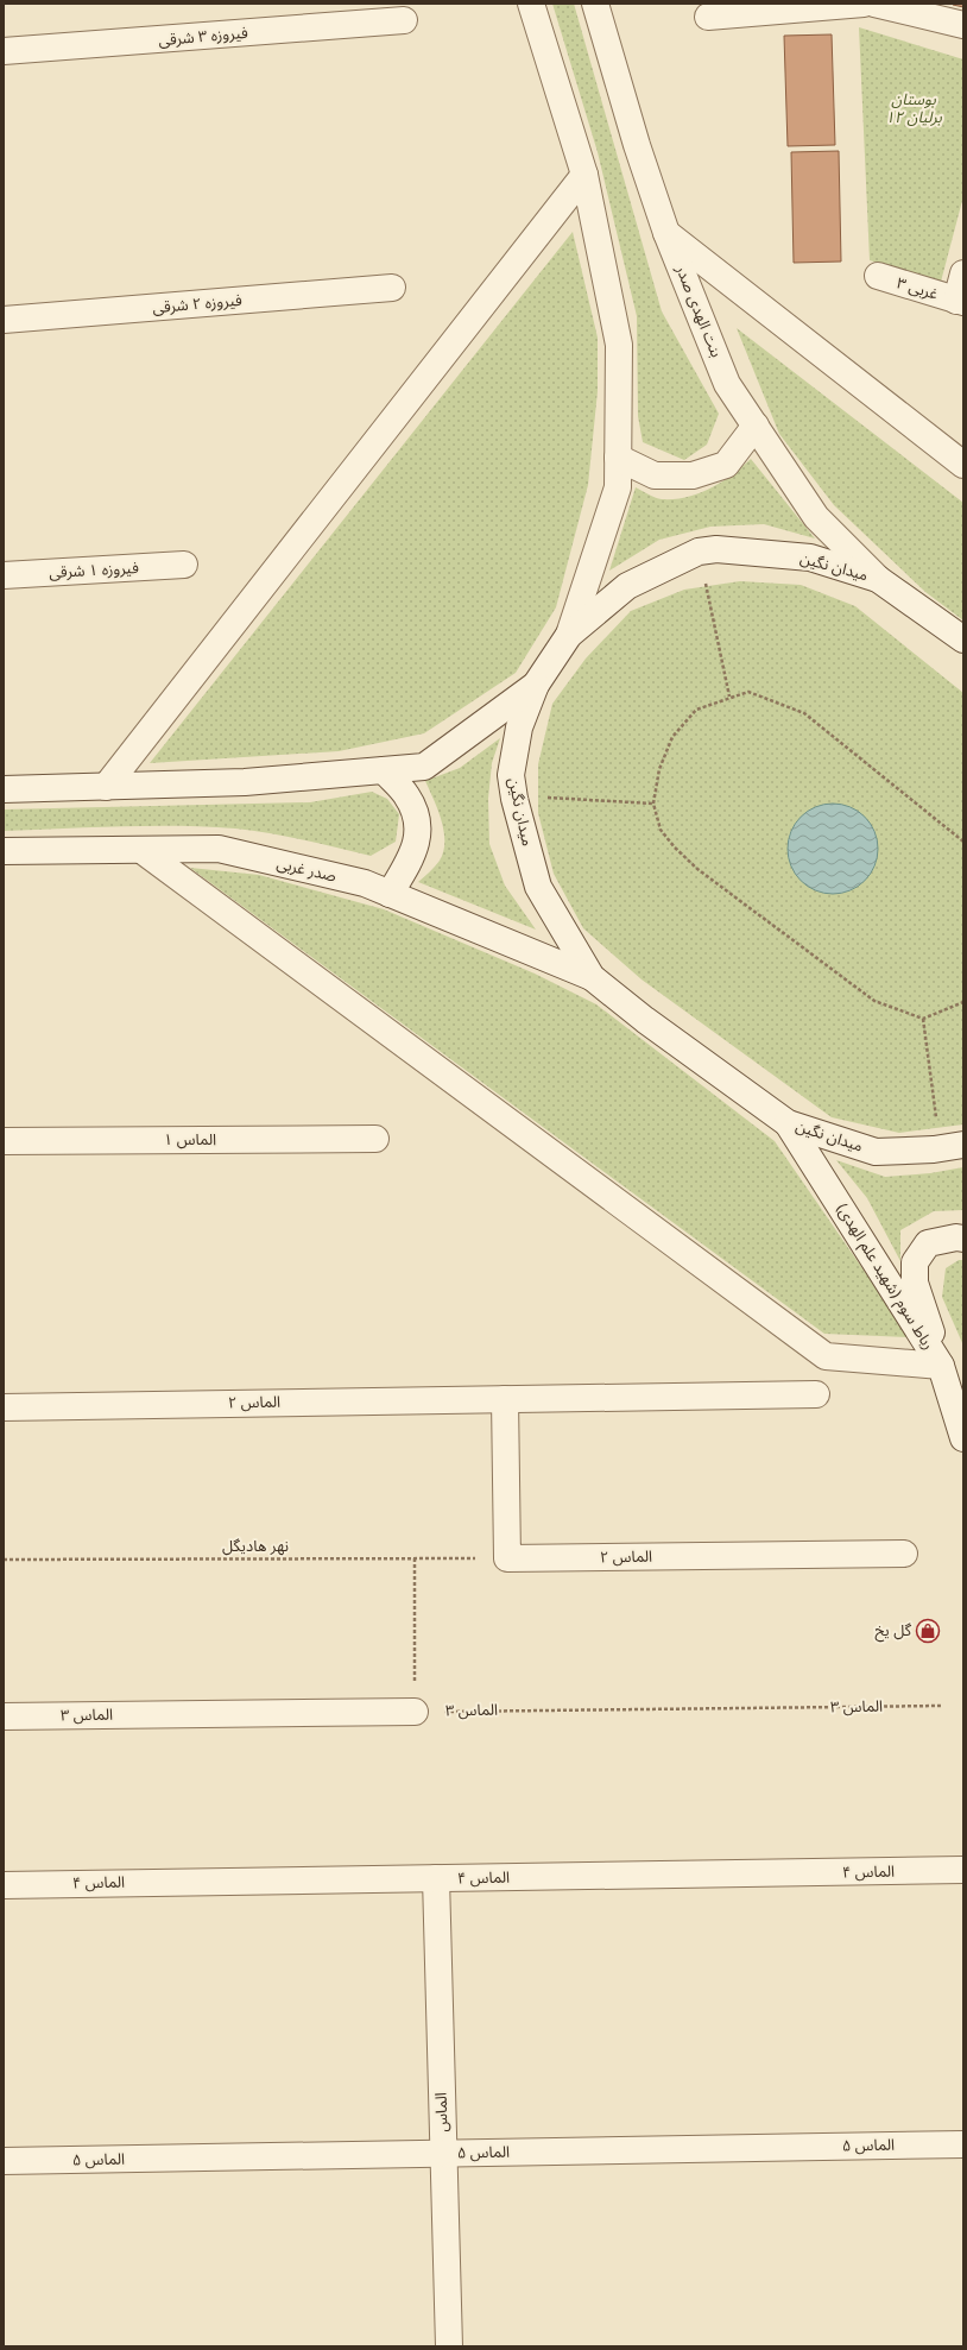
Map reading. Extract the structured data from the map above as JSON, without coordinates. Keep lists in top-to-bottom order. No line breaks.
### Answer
{"streets":{"street":["فیروزه ۳ شرقی","۳ غربی","فیروزه ۲ شرقی","بنت الهدی صدر","میدان نگین","فیروزه ۱ شرقی","صدر غربی","الماس ۱","رباط سوم (شهید علم الهدی)","الماس ۲","الماس ۳","الماس ۴","الماس","الماس ۵"],"path":["نهر هادیگل"]},"crossings":[["بنت الهدی صدر","میدان نگین"],["میدان نگین","صدر غربی"],["میدان نگین","رباط سوم (شهید علم الهدی)"],["الماس ۲","نهر هادیگل"],["الماس ۴","الماس"],["الماس","الماس ۵"]],"parks":["بوستان برلیان ۱۲"],"places":{"shop":["گل یخ"]}}
